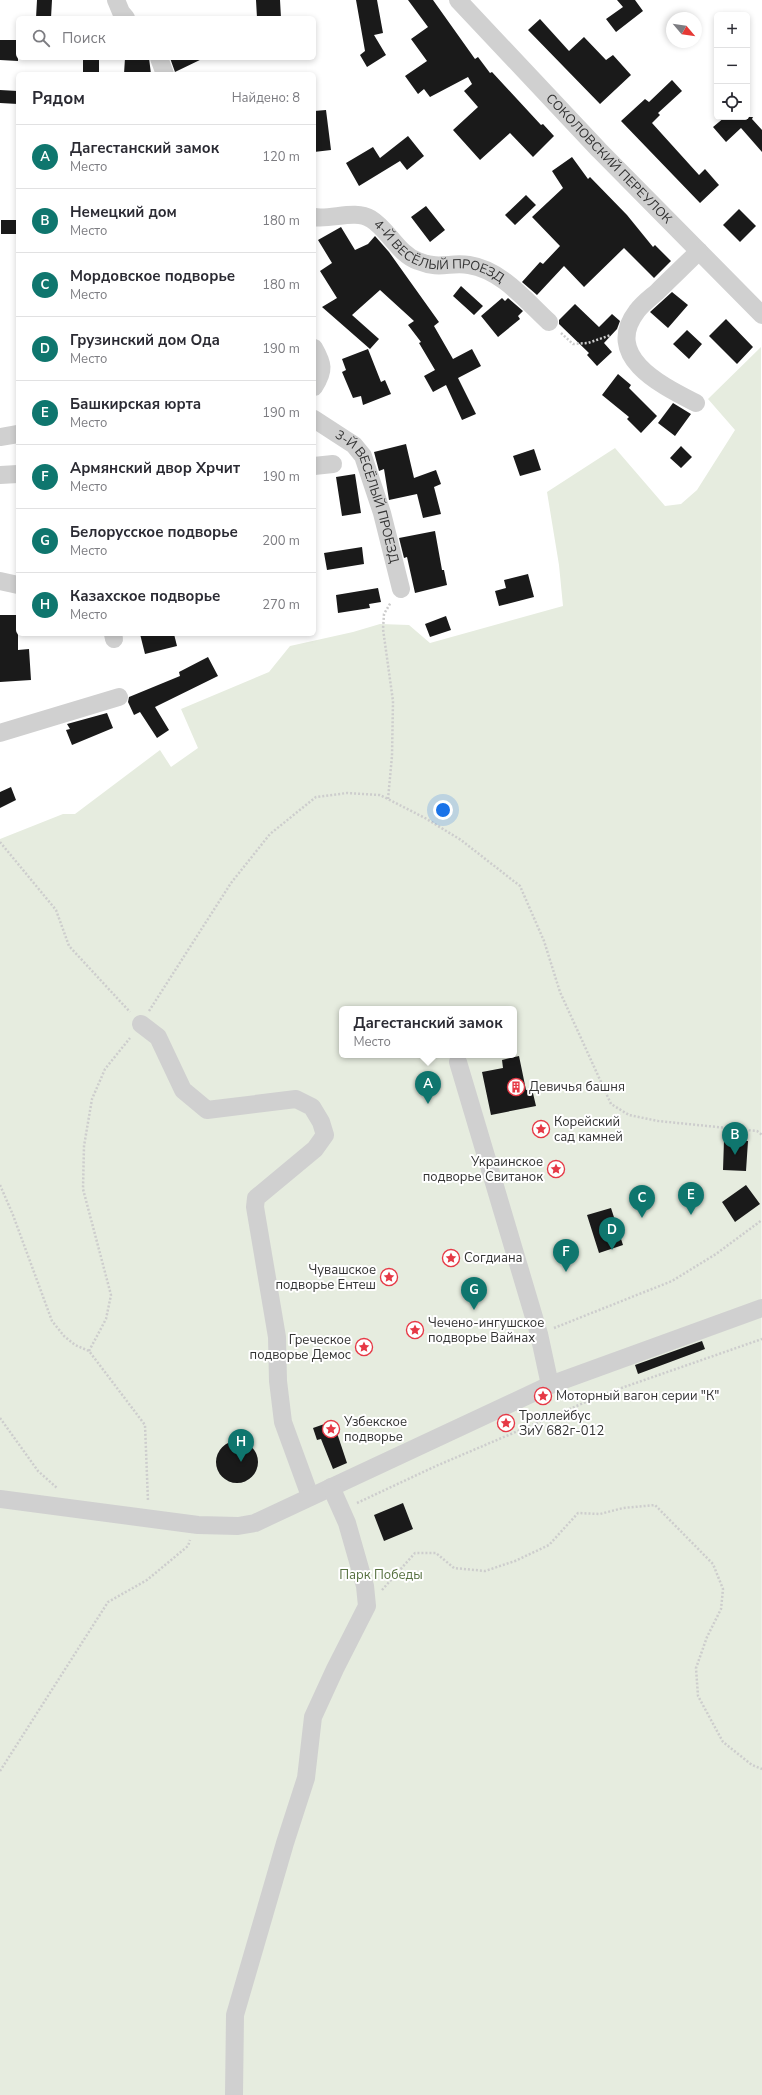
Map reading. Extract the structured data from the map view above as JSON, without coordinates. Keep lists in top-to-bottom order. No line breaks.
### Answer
{"streets":{"street":["СОКОЛОВСКИЙ ПЕРЕУЛОК","4-Й ВЕСЁЛЫЙ ПРОЕЗД","3-Й ВЕСЁЛЫЙ ПРОЕЗД"]},"parks":["Парк Победы"],"places":{"building":["Девичья башня"],"place":["Корейский сад камней","Украинское подворье Свитанок","Согдиана","Чувашское подворье Ентеш","Чечено-ингушское подворье Вайнах","Греческое подворье Демос","Моторный вагон серии \"К\"","Троллейбус ЗиУ 682г-012","Узбекское подворье"]},"north":"bottom right","page":{"map_buttons":["+","−"],"search":"Поиск","heading":["Рядом","Найдено: 8"],"list":[{"mark":"A","name":"Дагестанский замок","note":"Место","value":"120 m"},{"mark":"B","name":"Немецкий дом","note":"Место","value":"180 m"},{"mark":"C","name":"Мордовское подворье","note":"Место","value":"180 m"},{"mark":"D","name":"Грузинский дом Ода","note":"Место","value":"190 m"},{"mark":"E","name":"Башкирская юрта","note":"Место","value":"190 m"},{"mark":"F","name":"Армянский двор Хрчит","note":"Место","value":"190 m"},{"mark":"G","name":"Белорусское подворье","note":"Место","value":"200 m"},{"mark":"H","name":"Казахское подворье","note":"Место","value":"270 m"}],"popup":["Дагестанский замок","Место"],"pins":["A","B","E","C","D","F","G","H"]}}
